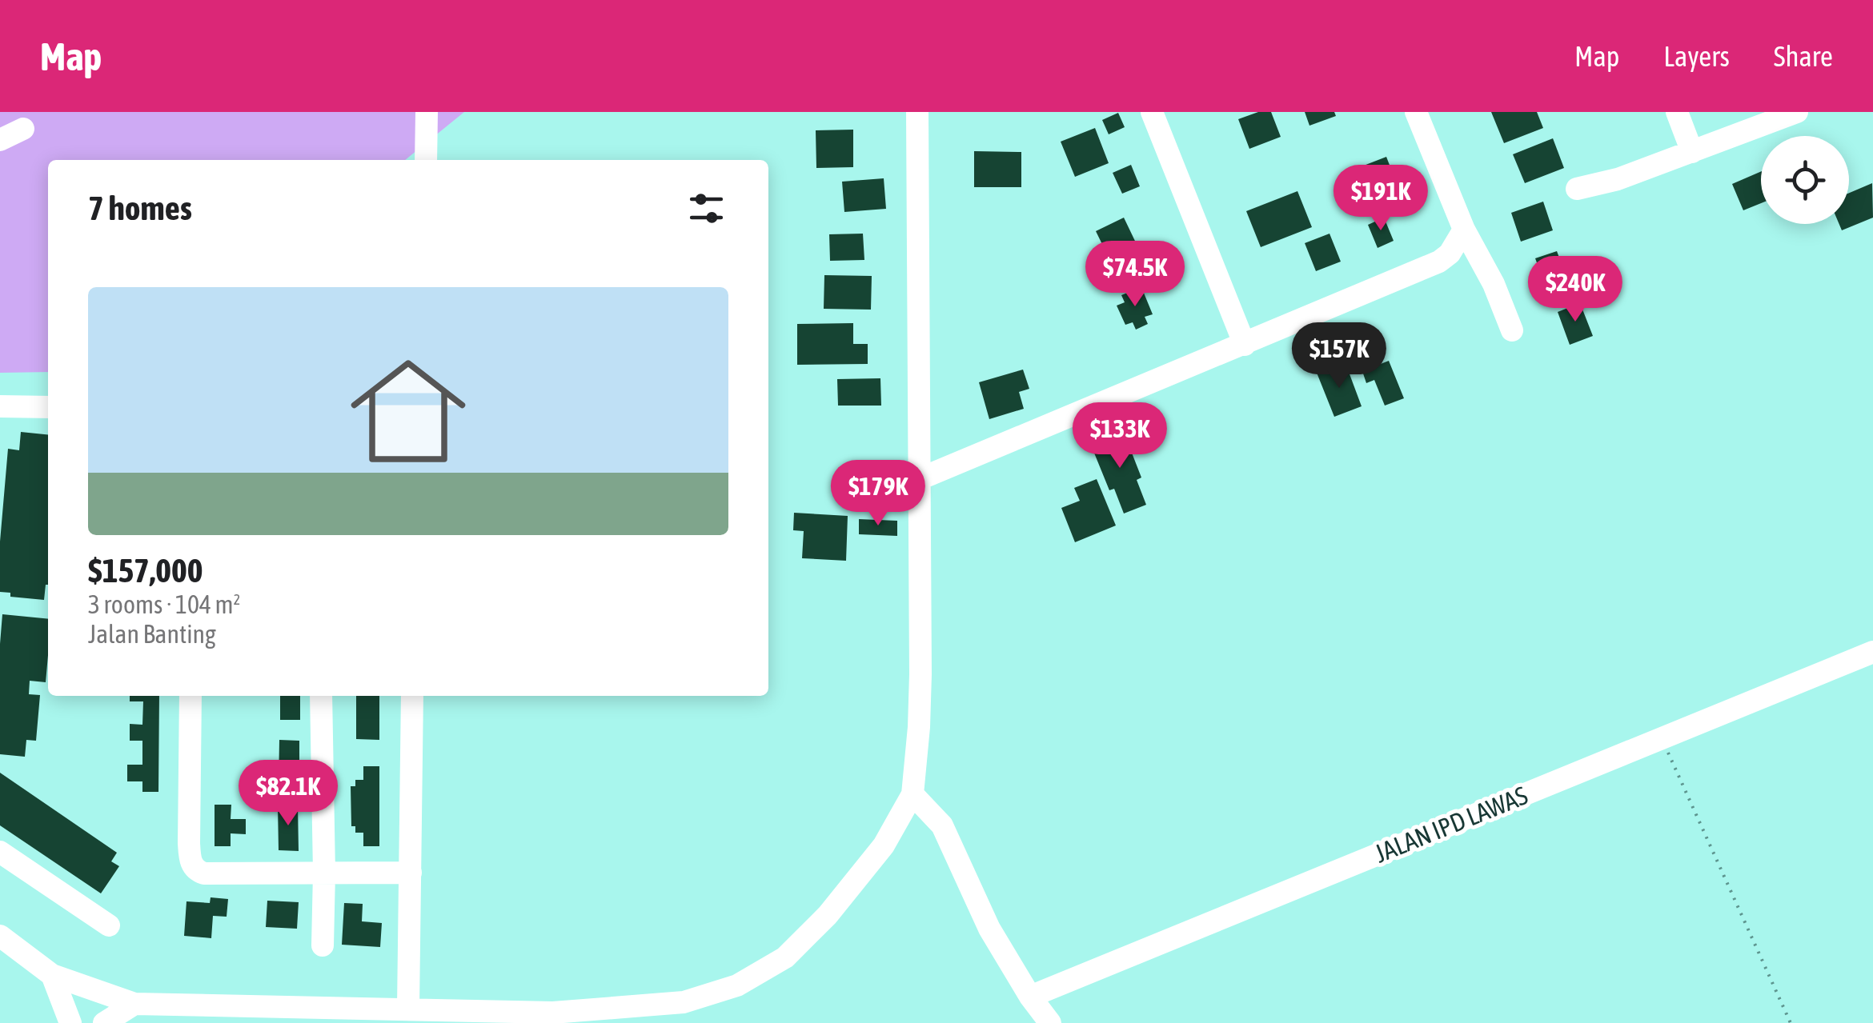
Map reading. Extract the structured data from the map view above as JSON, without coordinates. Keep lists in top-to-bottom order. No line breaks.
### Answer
{"streets":{"street":["JALAN IPD LAWAS"]},"page":{"header":"Map","nav":["Map","Layers","Share"],"heading":"7 homes","price":["$191K","$74.5K","$240K","$157K","$133K","$179K","$82.1K"],"list":[{"name":"$157,000","note":"3 rooms · 104 m² · Jalan Banting"}]}}
